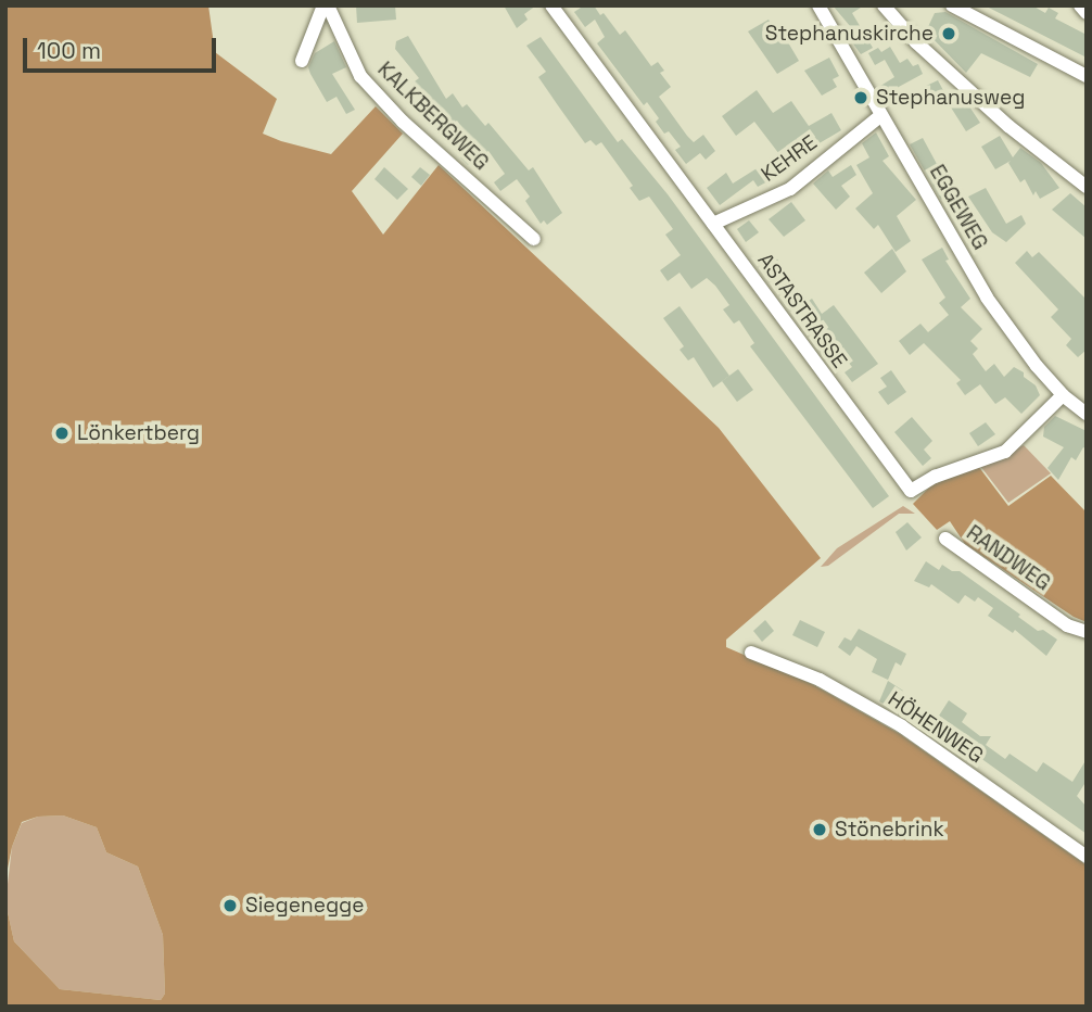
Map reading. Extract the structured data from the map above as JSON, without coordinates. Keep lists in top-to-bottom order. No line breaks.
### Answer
{"streets":{"street":["KALKBERGWEG","KEHRE","EGGEWEG","ASTASTRASSE","RANDWEG","HÖHENWEG"]},"crossings":[["KEHRE","EGGEWEG"],["KEHRE","ASTASTRASSE"],["EGGEWEG","ASTASTRASSE"]],"places":["Stephanuskirche","Stephanusweg","Lönkertberg","Stönebrink","Siegenegge"],"scale_bar":"100 m"}
